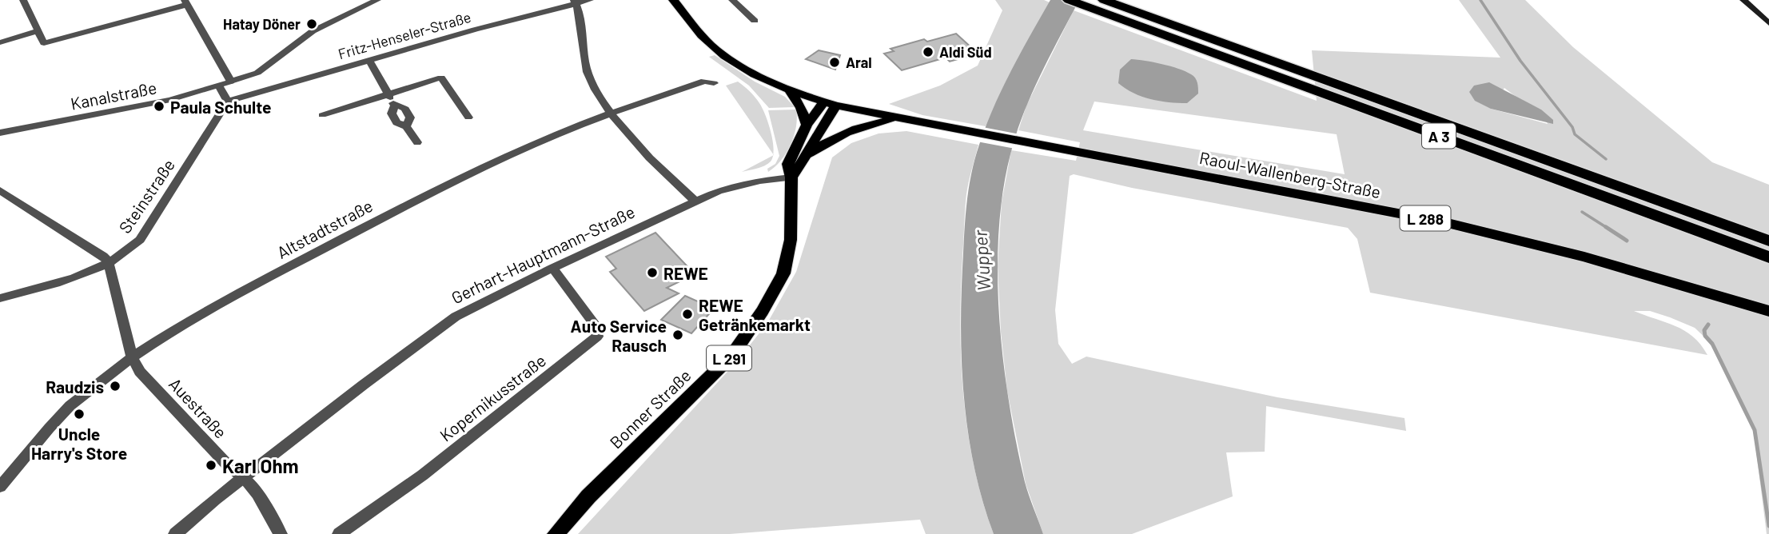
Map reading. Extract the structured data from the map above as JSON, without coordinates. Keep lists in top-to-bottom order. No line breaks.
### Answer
{"streets":{"highway":["A 3"],"main road":["Raoul-Wallenberg-Straße","L 288","L 291","Bonner Straße"],"street":["Fritz-Henseler-Straße","Kanalstraße","Steinstraße","Altstadtstraße","Gerhart-Hauptmann-Straße","Kopernikusstraße","Auestraße"]},"crossings":[["Fritz-Henseler-Straße","Steinstraße"],["Raoul-Wallenberg-Straße","L 288"],["L 288","Bonner Straße"],["Altstadtstraße","Auestraße"],["Gerhart-Hauptmann-Straße","Kopernikusstraße"],["Gerhart-Hauptmann-Straße","Auestraße"],["Gerhart-Hauptmann-Straße","Bonner Straße"]],"water":["Wupper"],"places":["Hatay Döner","Aldi Süd","Aral","Paula Schulte","REWE","REWE Getränkemarkt","Auto Service Rausch","Raudzis","Uncle Harry's Store","Karl Ohm"]}
